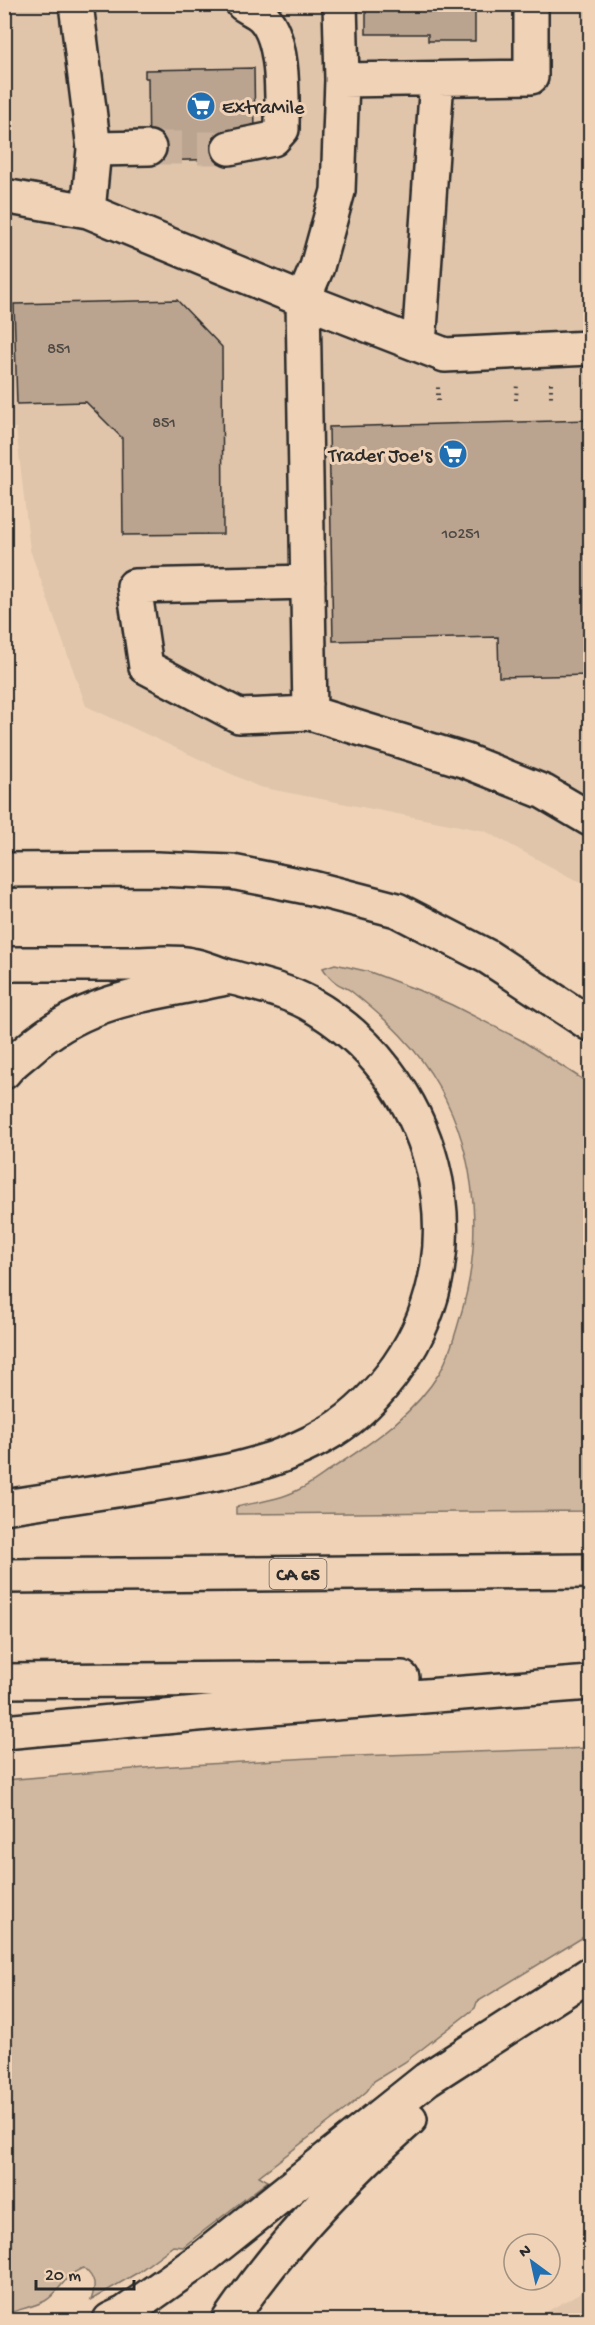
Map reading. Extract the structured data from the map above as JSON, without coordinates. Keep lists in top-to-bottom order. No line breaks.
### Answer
{"streets":{"main road":["CA 65"]},"places":{"supermarket":["ExtraMile","Trader Joe's"]},"house_numbers":["851","851","10251"],"scale_bar":"20 m","north":"top left"}
